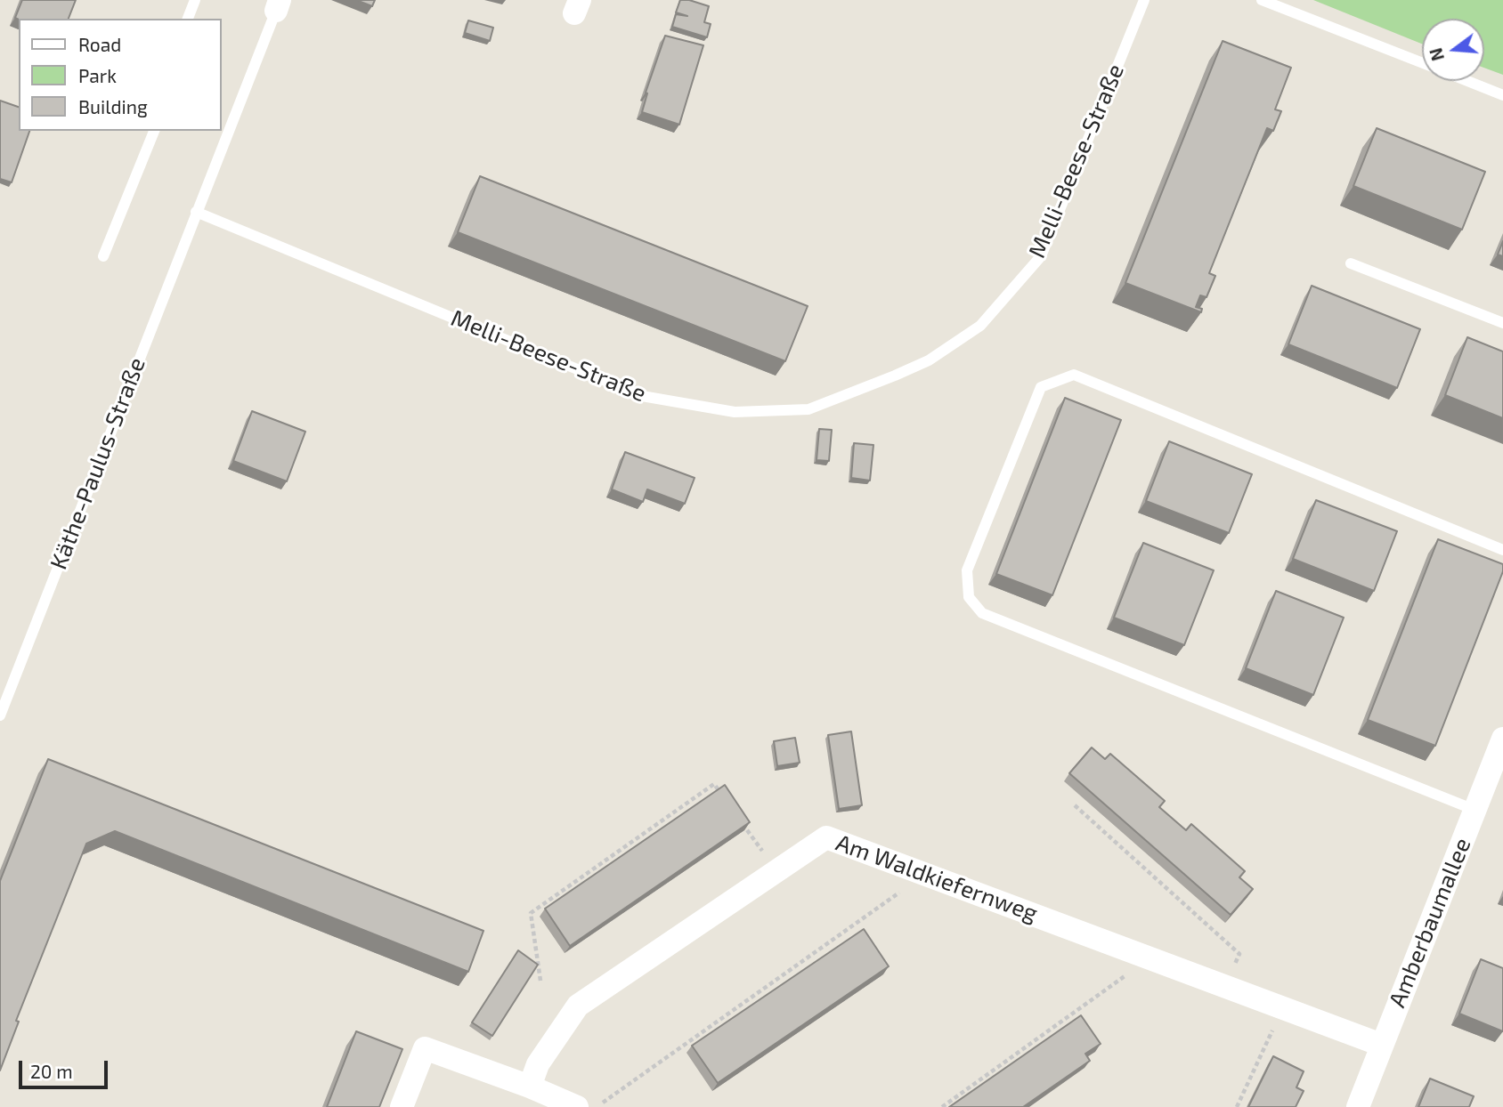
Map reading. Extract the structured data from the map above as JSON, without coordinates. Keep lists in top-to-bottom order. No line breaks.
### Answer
{"streets":{"street":["Am Waldkiefernweg","Amberbaumallee"],"lane":["Melli-Beese-Straße","Käthe-Paulus-Straße"]},"crossings":[["Melli-Beese-Straße","Käthe-Paulus-Straße"],["Am Waldkiefernweg","Amberbaumallee"]],"legend":["Road","Park","Building"],"scale_bar":"20 m","north":"left"}
